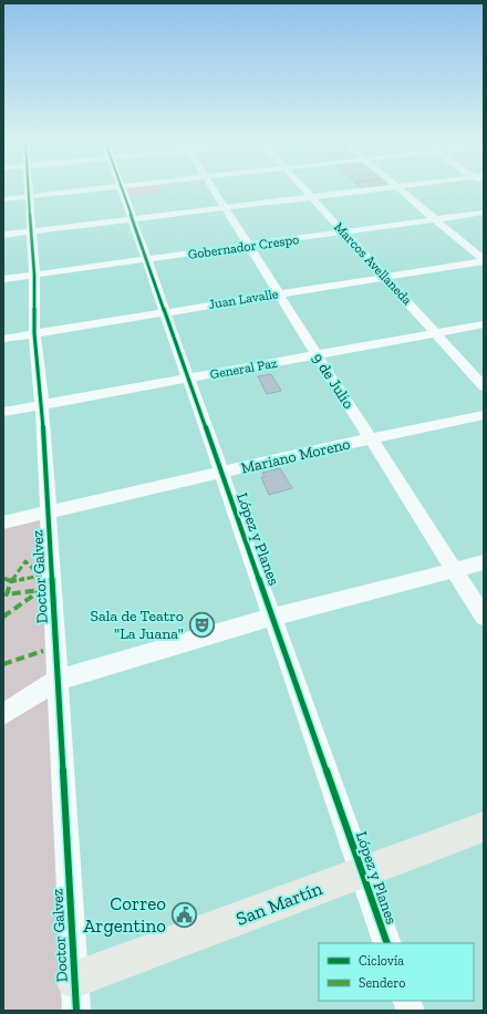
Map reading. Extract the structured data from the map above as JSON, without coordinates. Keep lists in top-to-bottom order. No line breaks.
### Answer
{"streets":{"main road":["San Martín"],"street":["Gobernador Crespo","Marcos Avellaneda","Juan Lavalle","General Paz","9 de Julio","Mariano Moreno","López y Planes","Doctor Galvez"]},"crossings":[["Gobernador Crespo","Marcos Avellaneda"],["Gobernador Crespo","9 de Julio"],["Gobernador Crespo","López y Planes"],["Gobernador Crespo","Doctor Galvez"],["Marcos Avellaneda","Juan Lavalle"],["Marcos Avellaneda","General Paz"],["Juan Lavalle","9 de Julio"],["Juan Lavalle","López y Planes"],["Juan Lavalle","Doctor Galvez"],["General Paz","9 de Julio"],["General Paz","López y Planes"],["General Paz","Doctor Galvez"],["9 de Julio","Mariano Moreno"],["Mariano Moreno","López y Planes"],["Mariano Moreno","Doctor Galvez"],["López y Planes","San Martín"],["Doctor Galvez","San Martín"]],"places":{"theatre":["Sala de Teatro \"La Juana\""],"public building":["Correo Argentino"]},"legend":["Ciclovía","Sendero"]}
